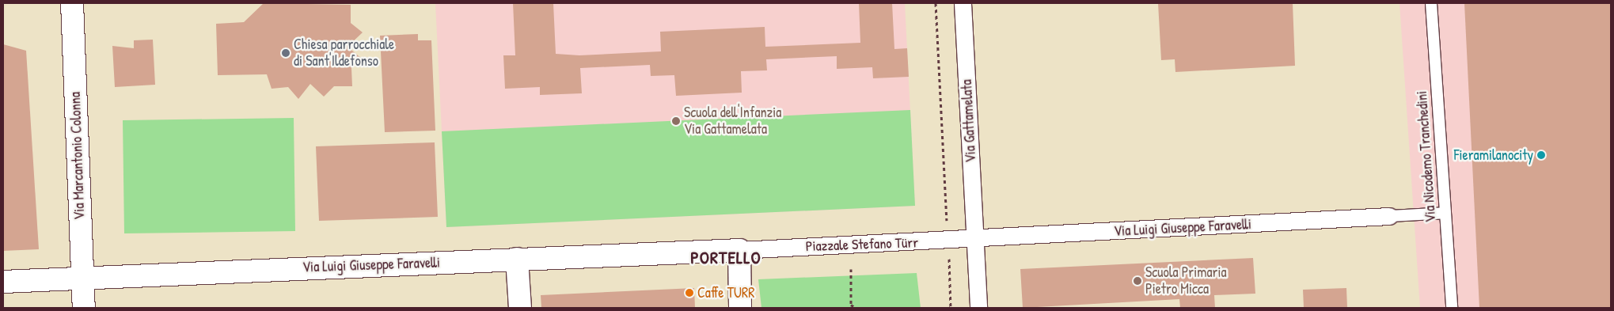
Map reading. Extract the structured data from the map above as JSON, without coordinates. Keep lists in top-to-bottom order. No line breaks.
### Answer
{"streets":{"street":["Via Gattamelata","Via Marcantonio Colonna","Via Luigi Giuseppe Faravelli","Piazzale Stefano Türr"],"lane":["Via Nicodemo Tranchedini"]},"crossings":[["Via Gattamelata","Via Luigi Giuseppe Faravelli"],["Via Gattamelata","Piazzale Stefano Türr"],["Via Marcantonio Colonna","Via Luigi Giuseppe Faravelli"],["Via Luigi Giuseppe Faravelli","Piazzale Stefano Türr"]],"districts":["PORTELLO"],"places":["Chiesa parrocchiale di Sant'Ildefonso","Scuola dell'Infanzia Via Gattamelata","Fieramilanocity","Scuola Primaria Pietro Micca","Caffe TURR"]}
